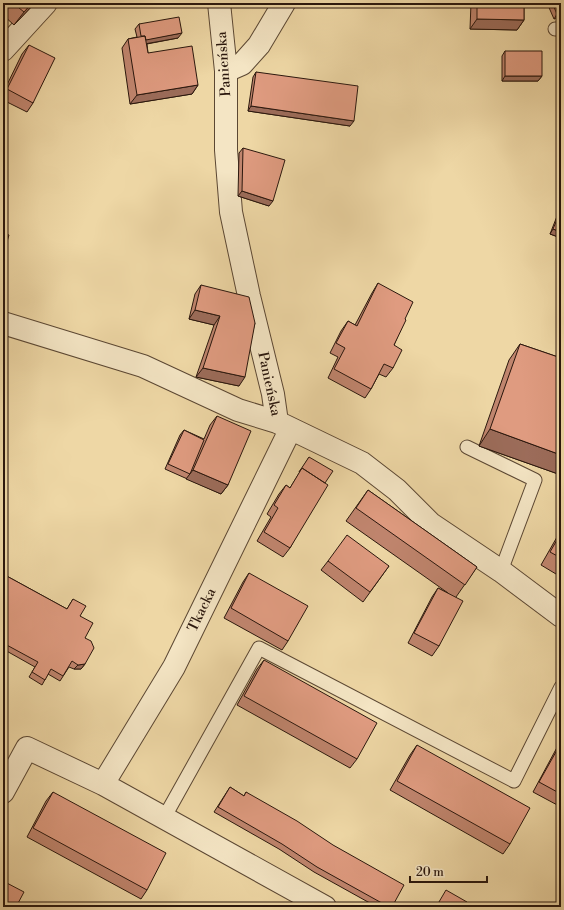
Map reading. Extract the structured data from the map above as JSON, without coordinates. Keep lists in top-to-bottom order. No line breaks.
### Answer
{"streets":{"street":["Panieńska","Tkacka"]},"crossings":[["Panieńska","Tkacka"]],"scale_bar":"20 m"}
